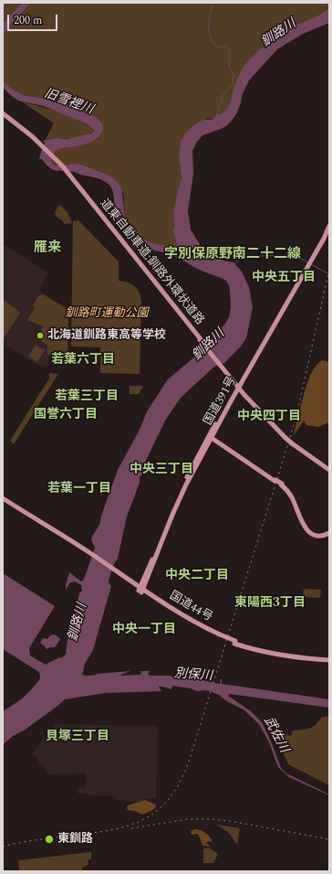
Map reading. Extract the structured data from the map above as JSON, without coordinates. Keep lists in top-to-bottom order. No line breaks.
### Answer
{"streets":{"highway":["道東自動車道;釧路外環状道路","国道391号","国道44号"]},"crossings":[["国道391号","国道44号"]],"districts":["雁来","字別保原野南二十二線","中央五丁目","若葉六丁目","若葉三丁目","国誉六丁目","中央四丁目","中央三丁目","若葉一丁目","中央二丁目","東陽西3丁目","中央一丁目","貝塚三丁目"],"water":["釧路川","旧雪裡川","別保川","武佐川"],"parks":["釧路町運動公園"],"places":["北海道釧路東高等学校","東釧路"],"scale_bar":"200 m"}
